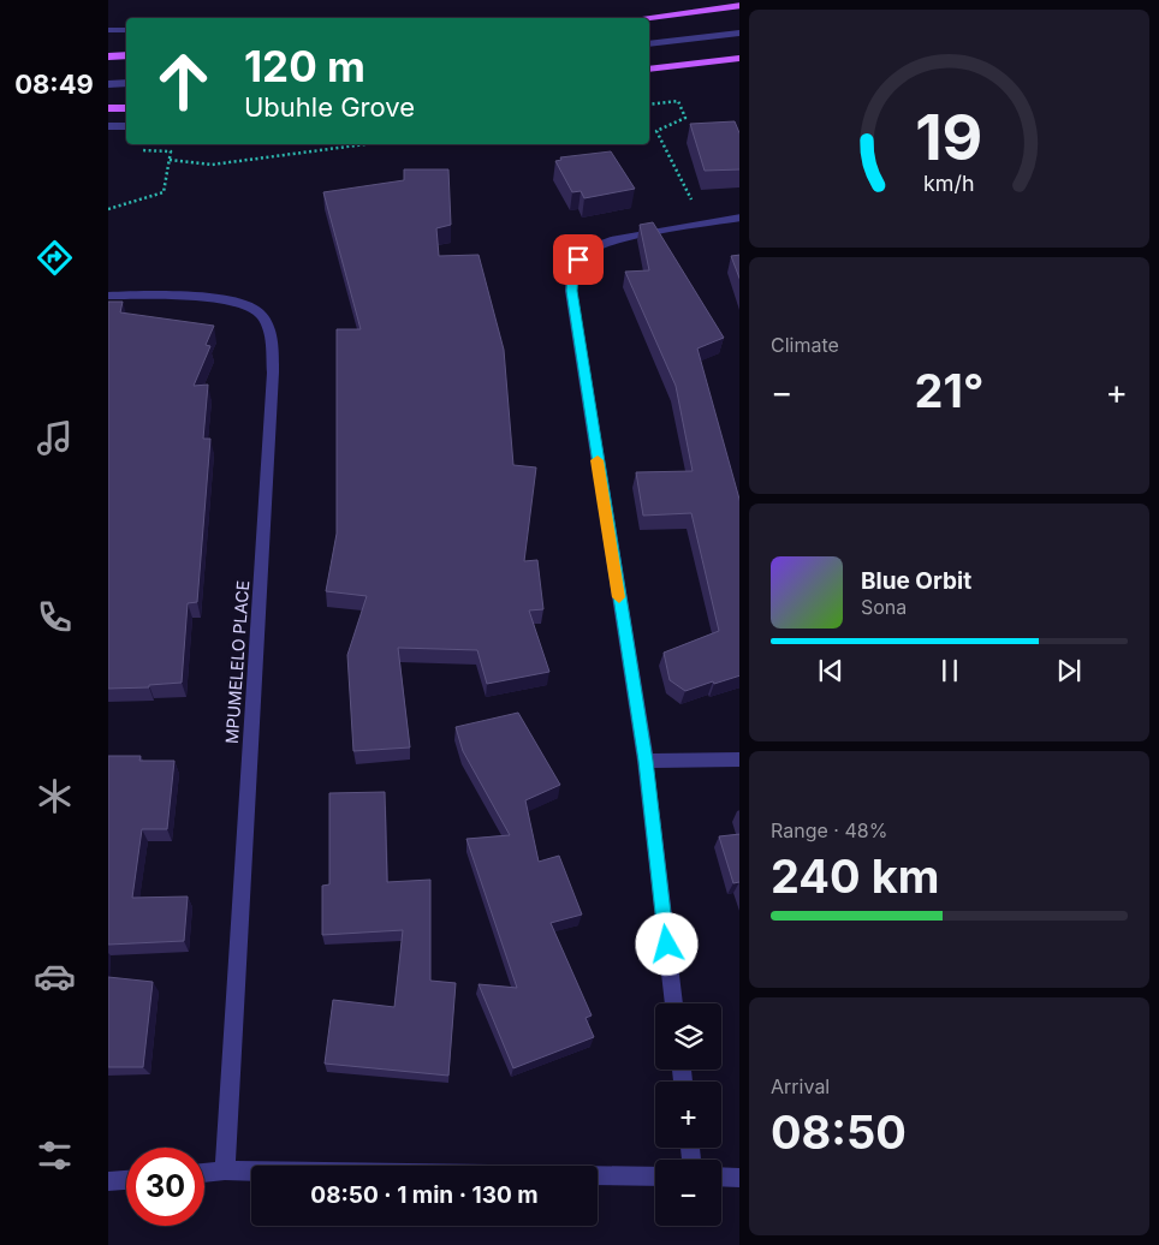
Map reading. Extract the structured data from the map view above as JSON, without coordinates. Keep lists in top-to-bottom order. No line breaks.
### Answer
{"streets":{"street":["MPUMELELO PLACE"]},"page":{"tabs":"08:49","turn":["120 m","Ubuhle Grove"],"tile":["Climate",["Range · 48%","240 km"],["Arrival","08:50"]],"heat":["−","21°","+"],"song":["Blue Orbit","Sona"],"map_buttons":["+","−"],"limit":"30","trip":"08:50 · 1 min · 130 m","gauge":["19","km/h"]}}
